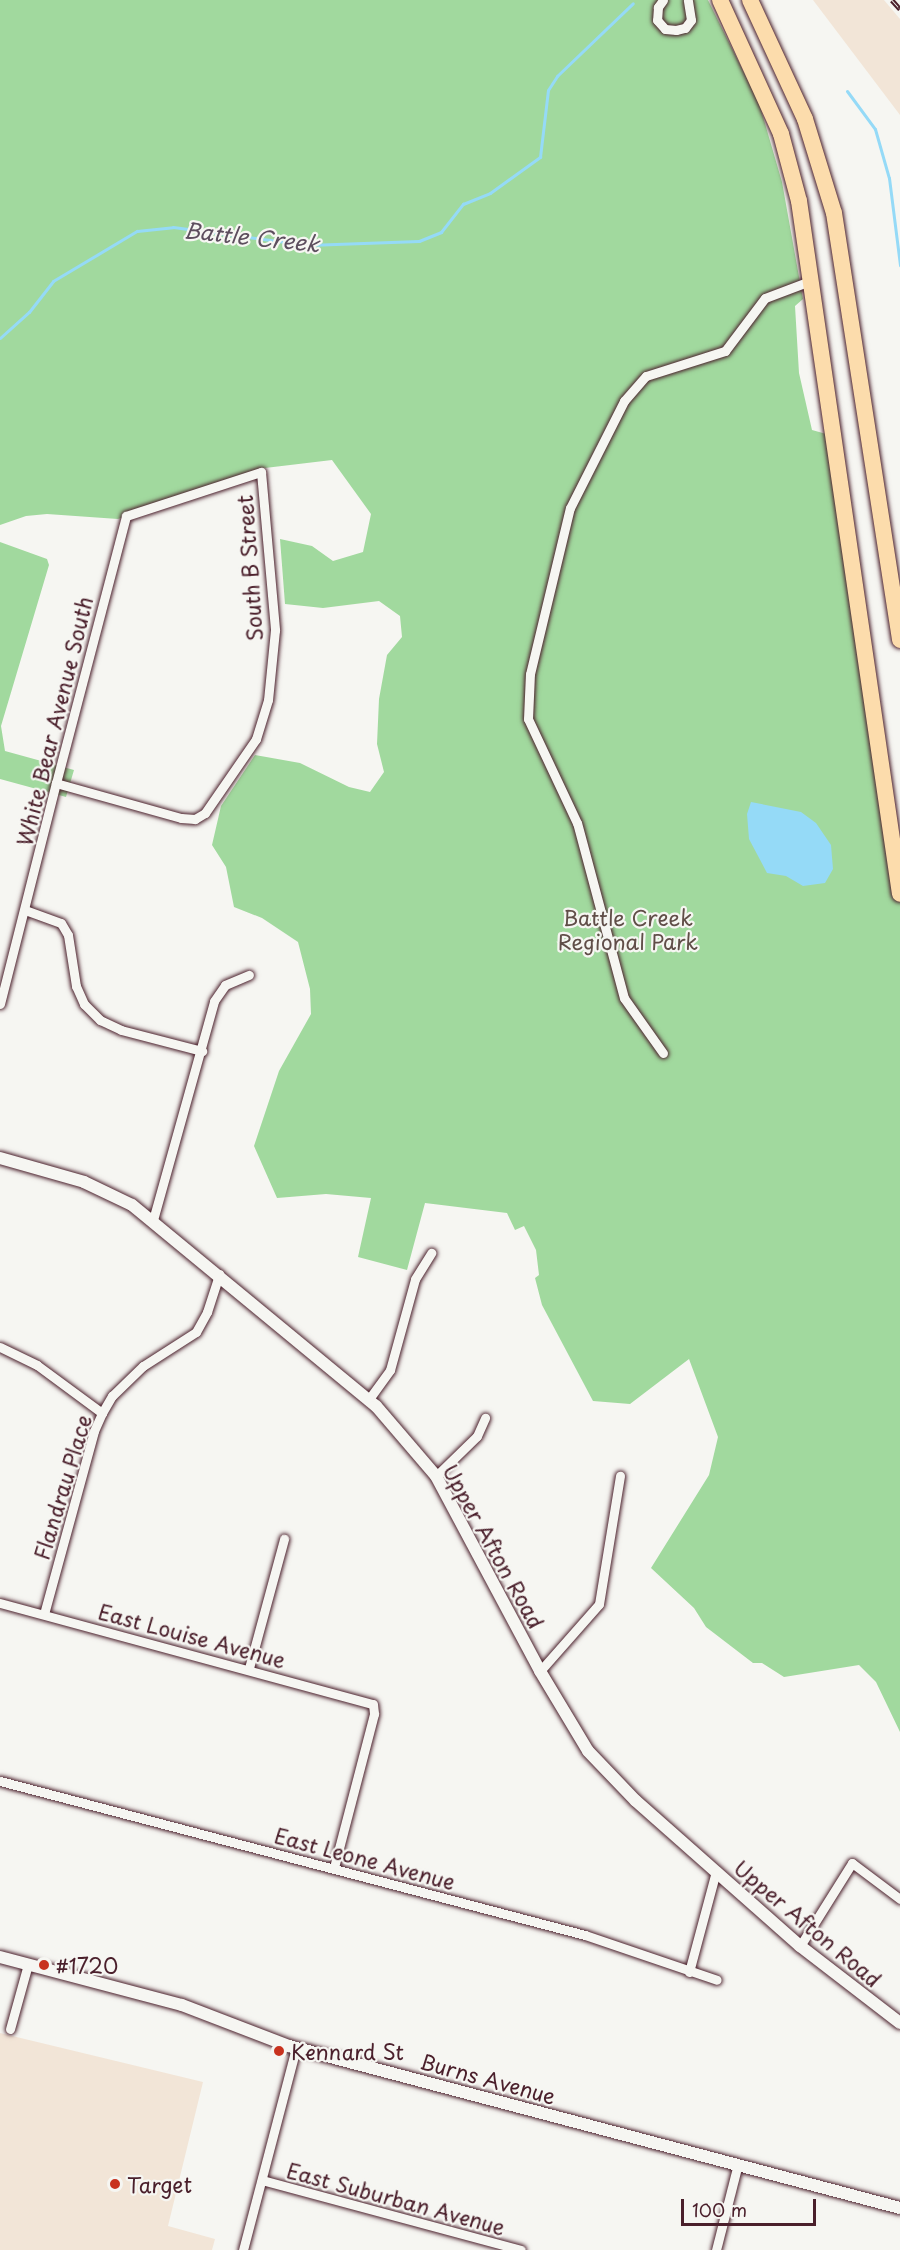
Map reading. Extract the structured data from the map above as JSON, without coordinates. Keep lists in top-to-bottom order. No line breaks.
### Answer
{"streets":{"street":["South B Street","White Bear Avenue South","Flandrau Place","Upper Afton Road","East Louise Avenue","East Leone Avenue","Burns Avenue","East Suburban Avenue"]},"crossings":[["South B Street","White Bear Avenue South"],["Flandrau Place","Upper Afton Road"],["Flandrau Place","East Louise Avenue"],["East Louise Avenue","East Leone Avenue"]],"water":["Battle Creek"],"parks":["Battle Creek Regional Park"],"places":["#1720","Kennard St","Target"],"scale_bar":"100 m"}
